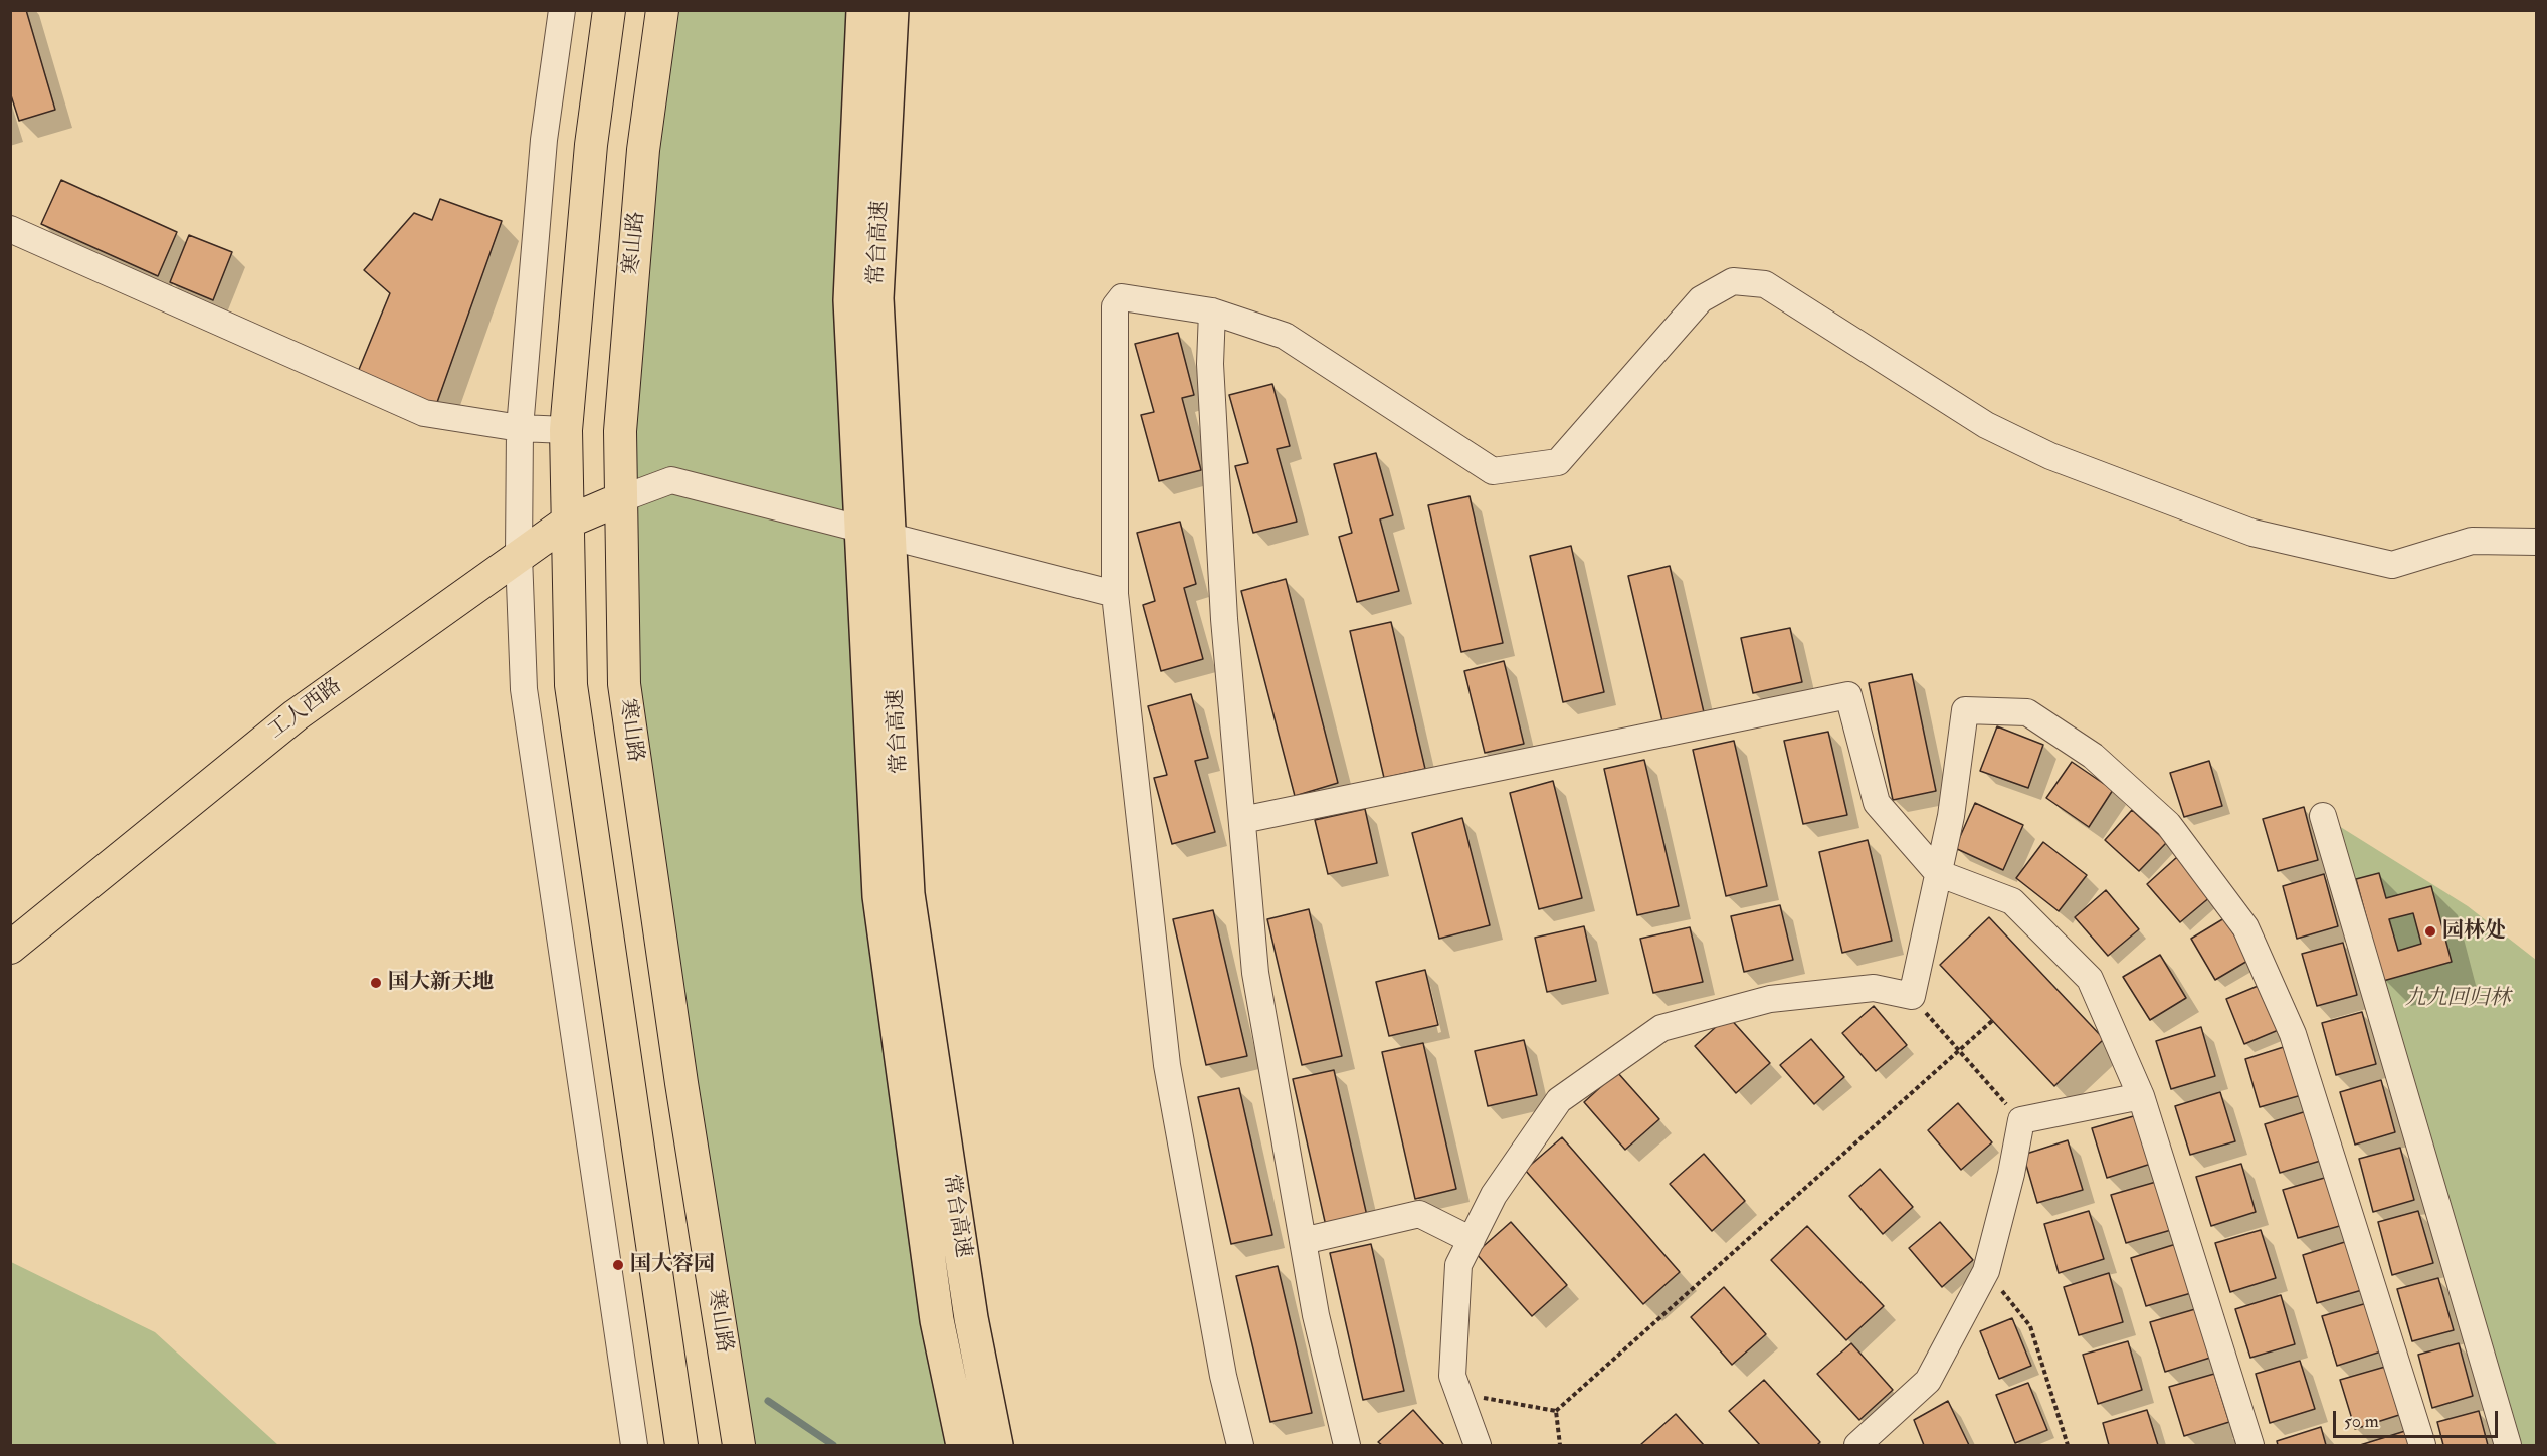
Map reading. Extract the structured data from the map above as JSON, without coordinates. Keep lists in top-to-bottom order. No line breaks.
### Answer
{"streets":{"highway":["常台高速"],"main road":["寒山路","工人西路"]},"crossings":[["寒山路","工人西路"]],"parks":["九九回归林"],"places":["园林处","国大新天地","国大容园"],"scale_bar":"50 m"}
